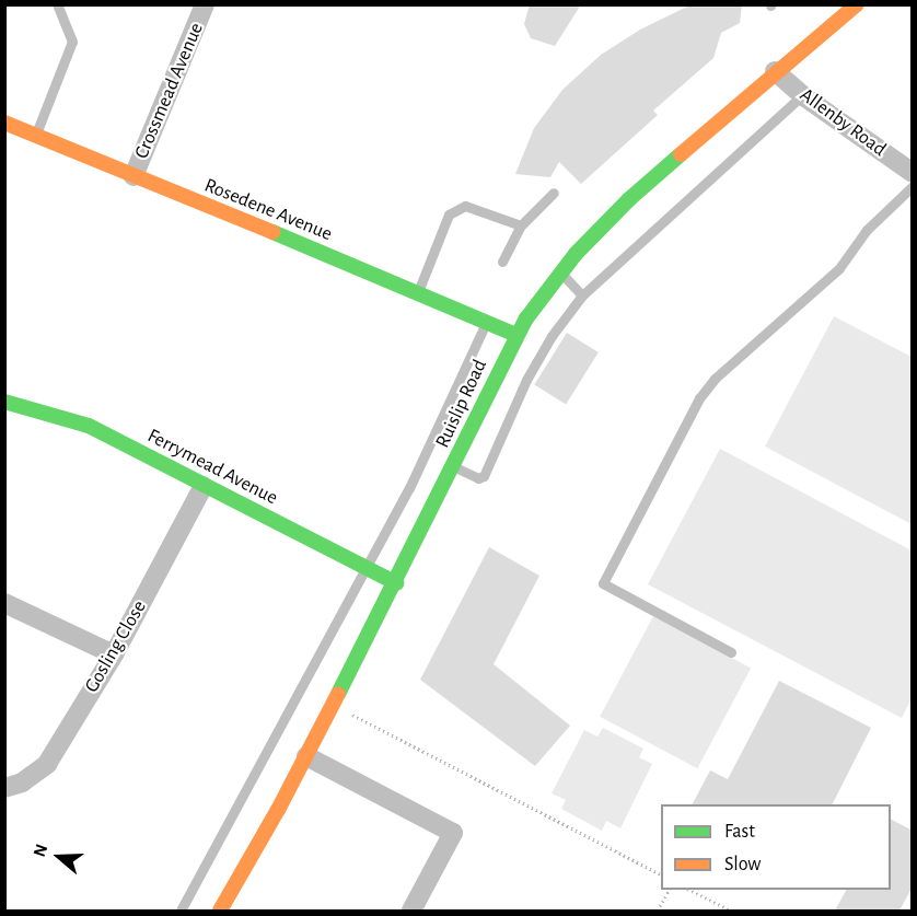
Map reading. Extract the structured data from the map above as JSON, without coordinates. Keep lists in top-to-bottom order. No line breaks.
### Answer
{"streets":{"main road":["Rosedene Avenue","Ruislip Road","Ferrymead Avenue"],"street":["Crossmead Avenue","Allenby Road","Gosling Close"]},"crossings":[["Crossmead Avenue","Rosedene Avenue"],["Allenby Road","Ruislip Road"],["Rosedene Avenue","Ruislip Road"],["Ruislip Road","Ferrymead Avenue"],["Ferrymead Avenue","Gosling Close"]],"legend":["Fast","Slow"],"north":"left"}
